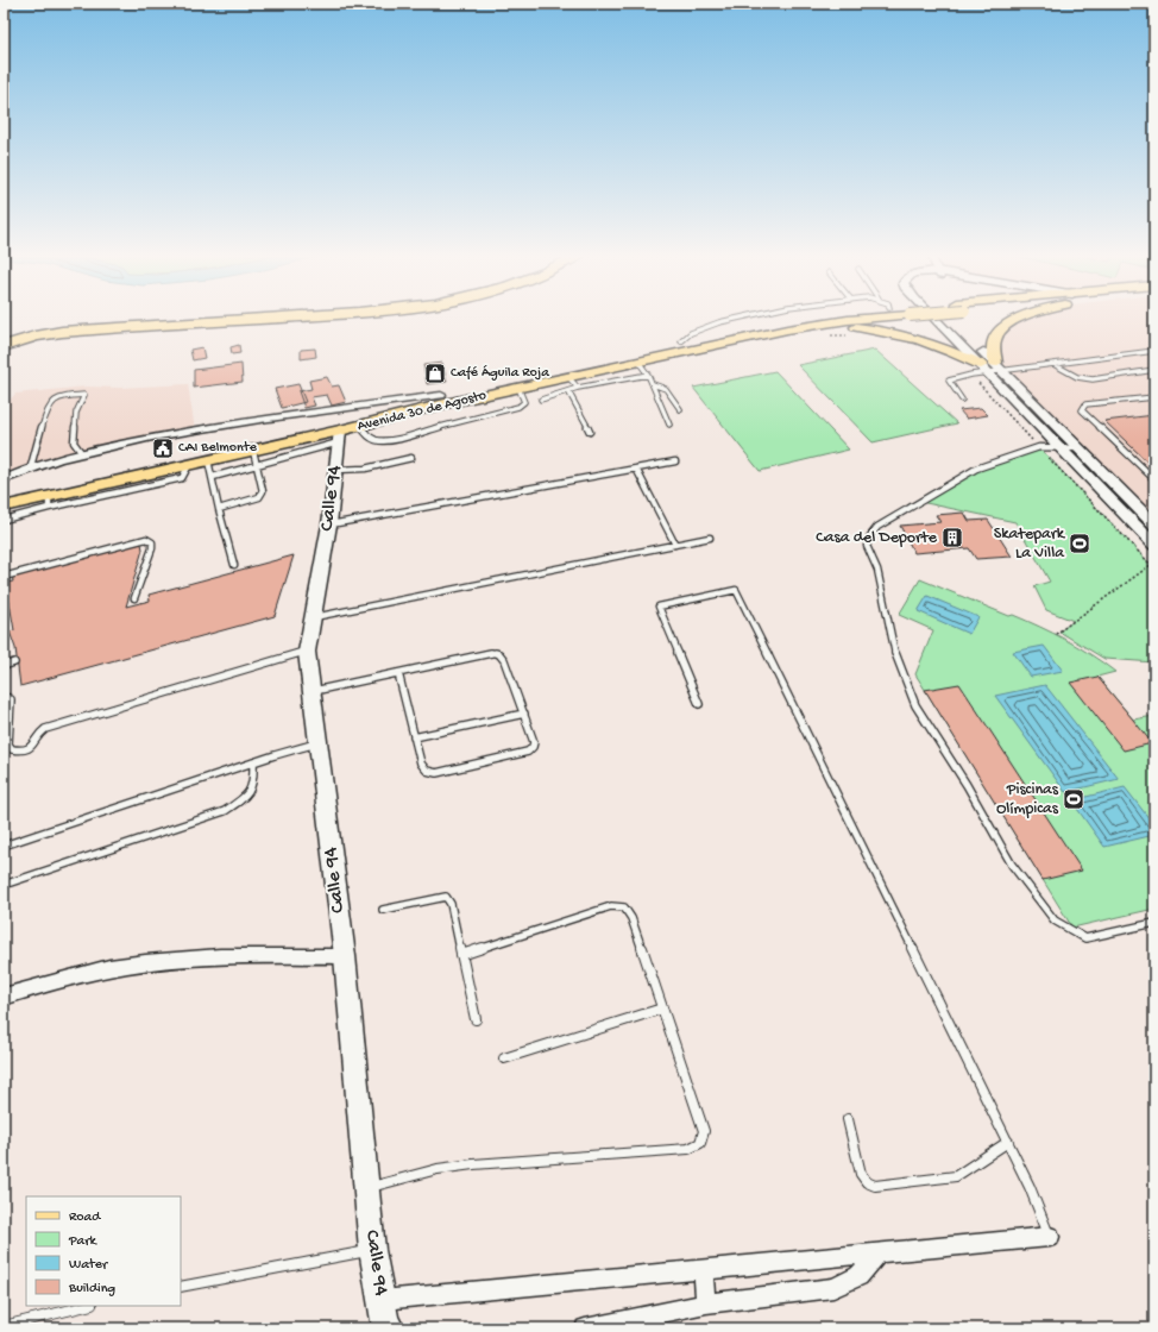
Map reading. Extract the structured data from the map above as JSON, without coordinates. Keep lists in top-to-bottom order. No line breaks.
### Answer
{"streets":{"main road":["Avenida 30 de Agosto"],"street":["Calle 94"]},"crossings":[["Avenida 30 de Agosto","Calle 94"]],"places":{"shop":["Café Águila Roja"],"public building":["CAI Belmonte"],"building":["Casa del Deporte"],"sports":["Skatepark La Villa","Piscinas Olímpicas"]},"legend":["Road","Park","Water","Building"]}
